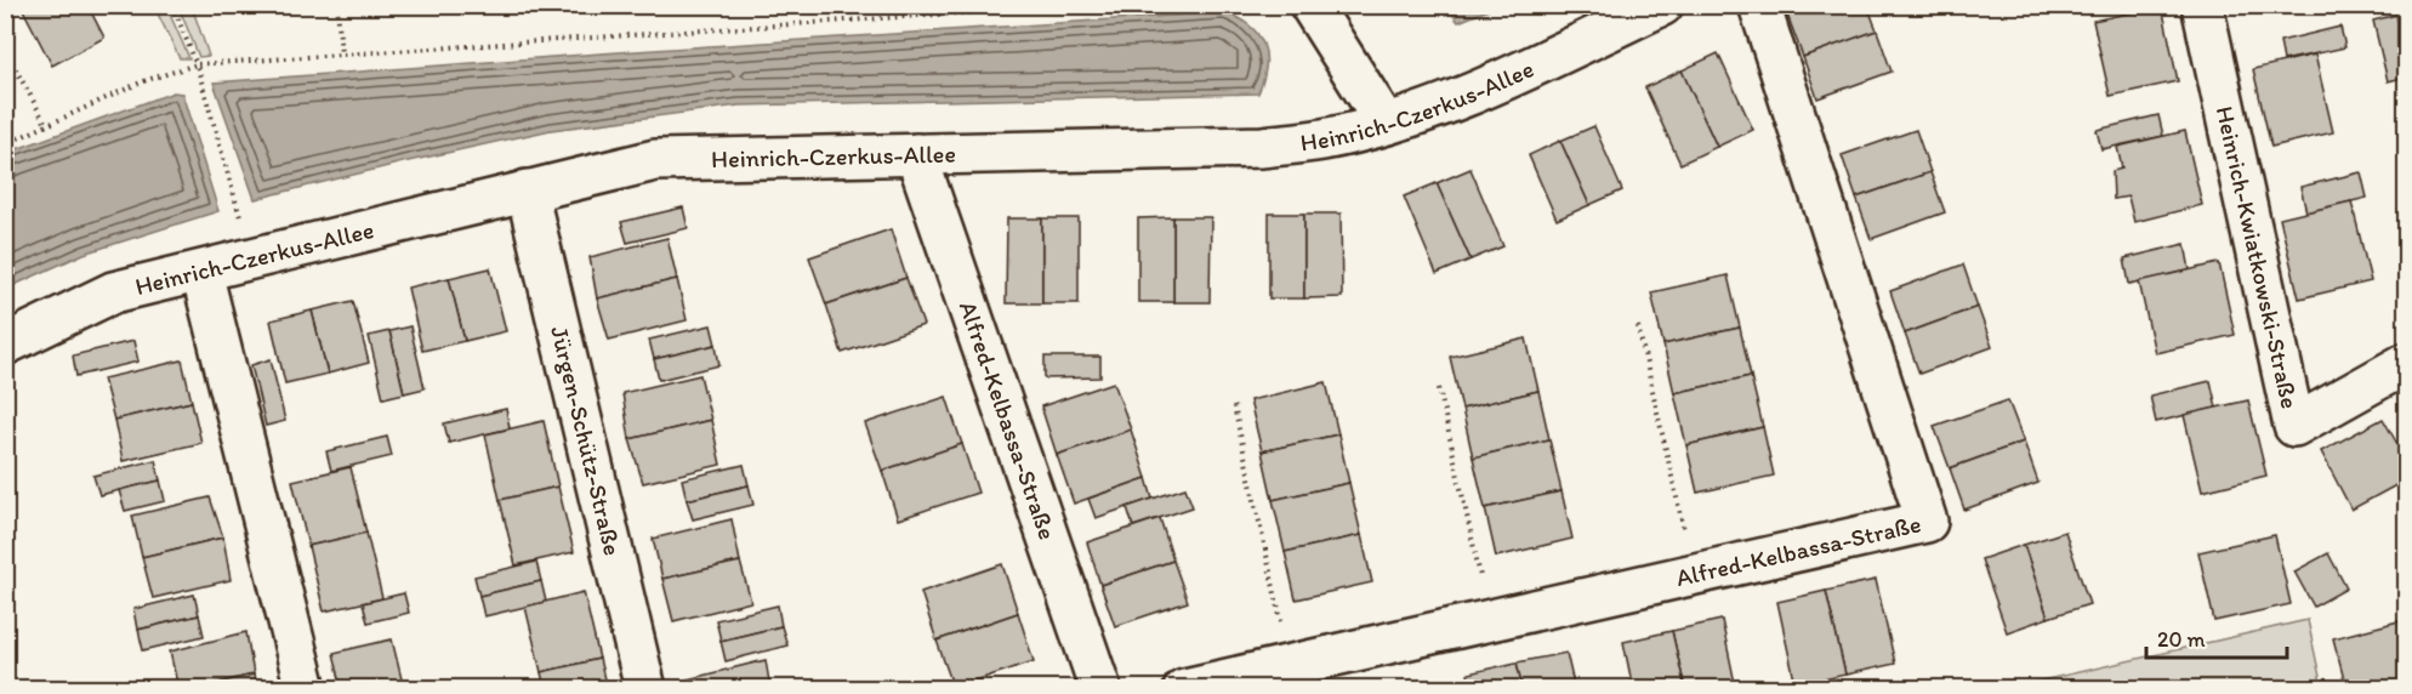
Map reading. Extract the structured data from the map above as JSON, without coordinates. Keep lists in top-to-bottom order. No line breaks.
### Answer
{"streets":{"street":["Heinrich-Czerkus-Allee","Heinrich-Kwiatkowski-Straße","Alfred-Kelbassa-Straße","Jürgen-Schütz-Straße"]},"crossings":[["Heinrich-Czerkus-Allee","Alfred-Kelbassa-Straße"],["Heinrich-Czerkus-Allee","Jürgen-Schütz-Straße"]],"scale_bar":"20 m"}
